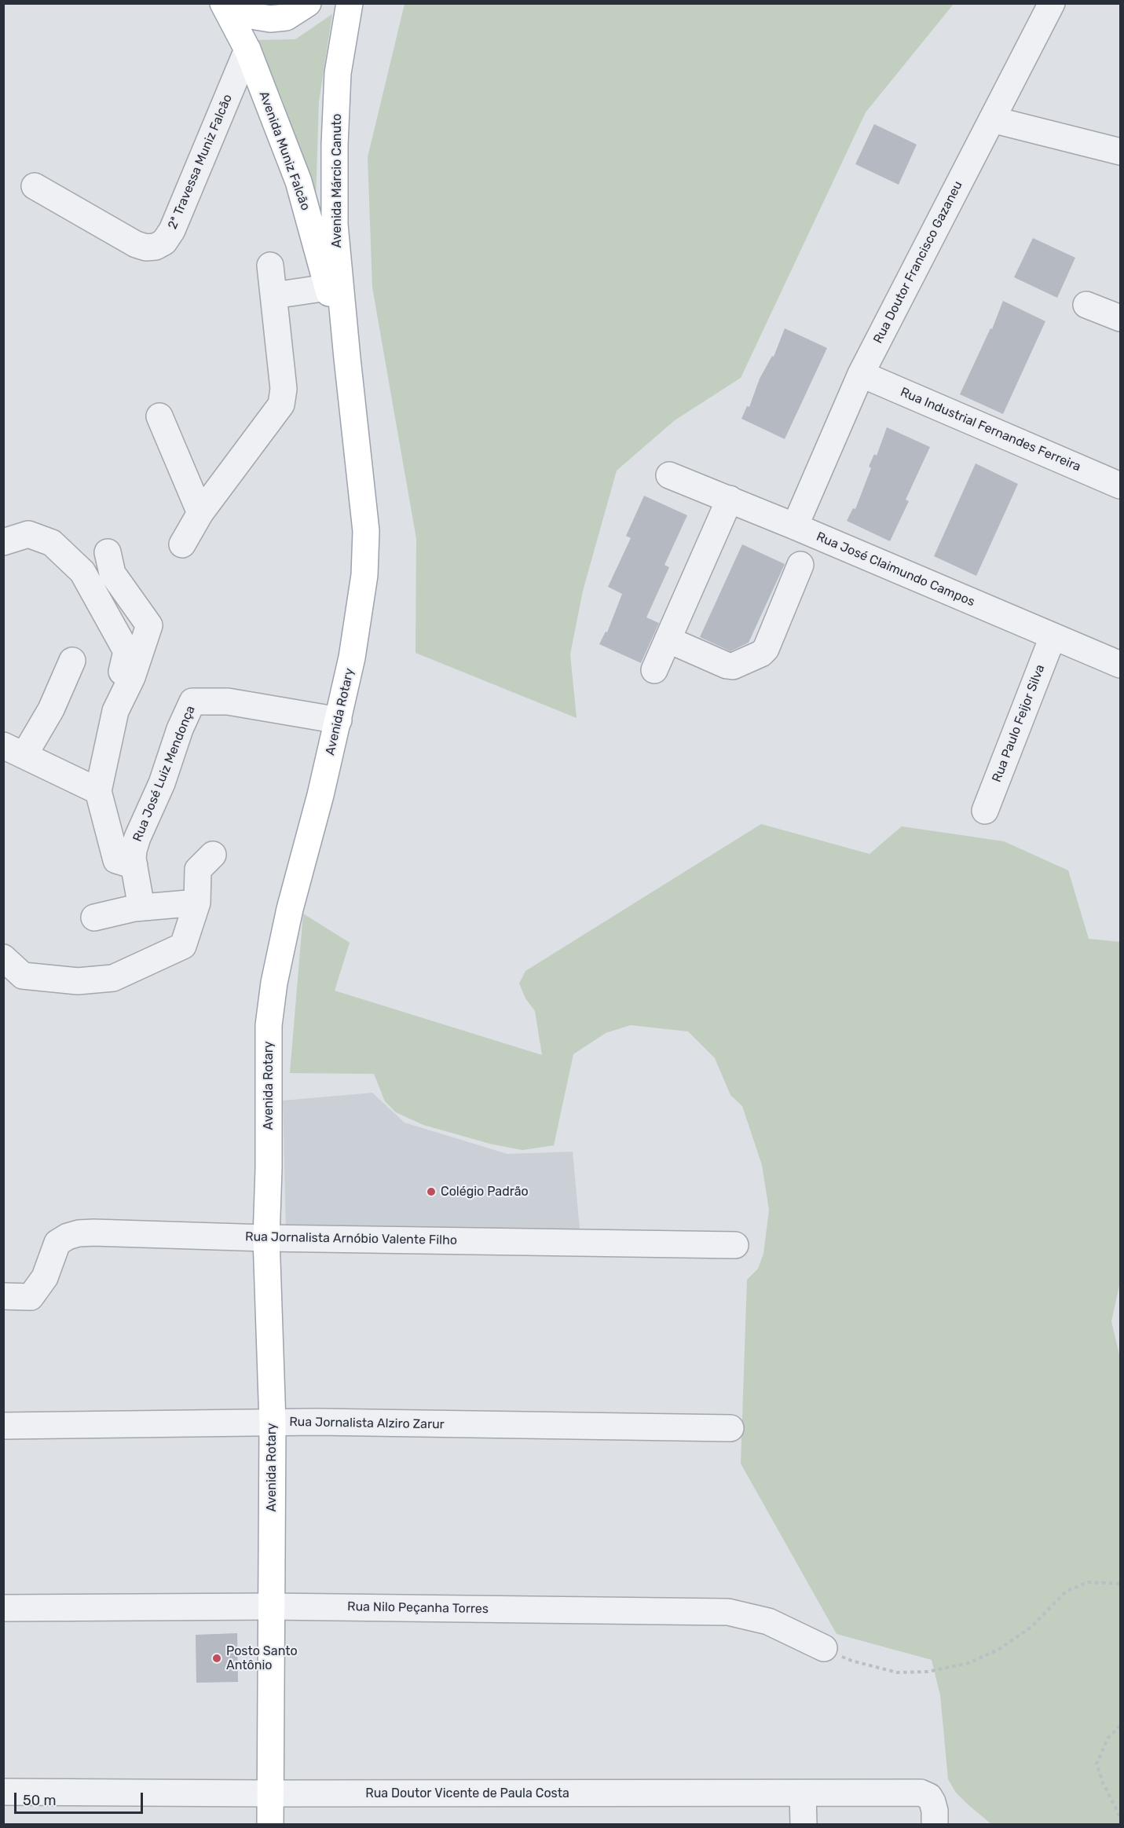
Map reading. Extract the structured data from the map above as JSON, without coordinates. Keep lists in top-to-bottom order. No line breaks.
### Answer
{"streets":{"main road":["Avenida Muniz Falcão","Avenida Márcio Canuto","Avenida Rotary"],"street":["2ª Travessa Muniz Falcão","Rua Doutor Francisco Gazaneu","Rua Industrial Fernandes Ferreira","Rua José Claimundo Campos","Rua Paulo Feijor Silva","Rua José Luiz Mendonça","Rua Jornalista Arnóbio Valente Filho","Rua Jornalista Alziro Zarur","Rua Nilo Peçanha Torres","Rua Doutor Vicente de Paula Costa"]},"crossings":[["Avenida Muniz Falcão","2ª Travessa Muniz Falcão"],["Avenida Muniz Falcão","Avenida Márcio Canuto"],["Avenida Muniz Falcão","Avenida Rotary"],["Avenida Márcio Canuto","Avenida Rotary"],["Rua Doutor Francisco Gazaneu","Rua Industrial Fernandes Ferreira"],["Rua Doutor Francisco Gazaneu","Rua José Claimundo Campos"],["Rua José Claimundo Campos","Rua Paulo Feijor Silva"],["Avenida Rotary","Rua José Luiz Mendonça"],["Avenida Rotary","Rua Jornalista Arnóbio Valente Filho"],["Avenida Rotary","Rua Jornalista Alziro Zarur"],["Avenida Rotary","Rua Nilo Peçanha Torres"],["Avenida Rotary","Rua Doutor Vicente de Paula Costa"]],"places":["Colégio Padrão","Posto Santo Antônio"],"scale_bar":"50 m"}
